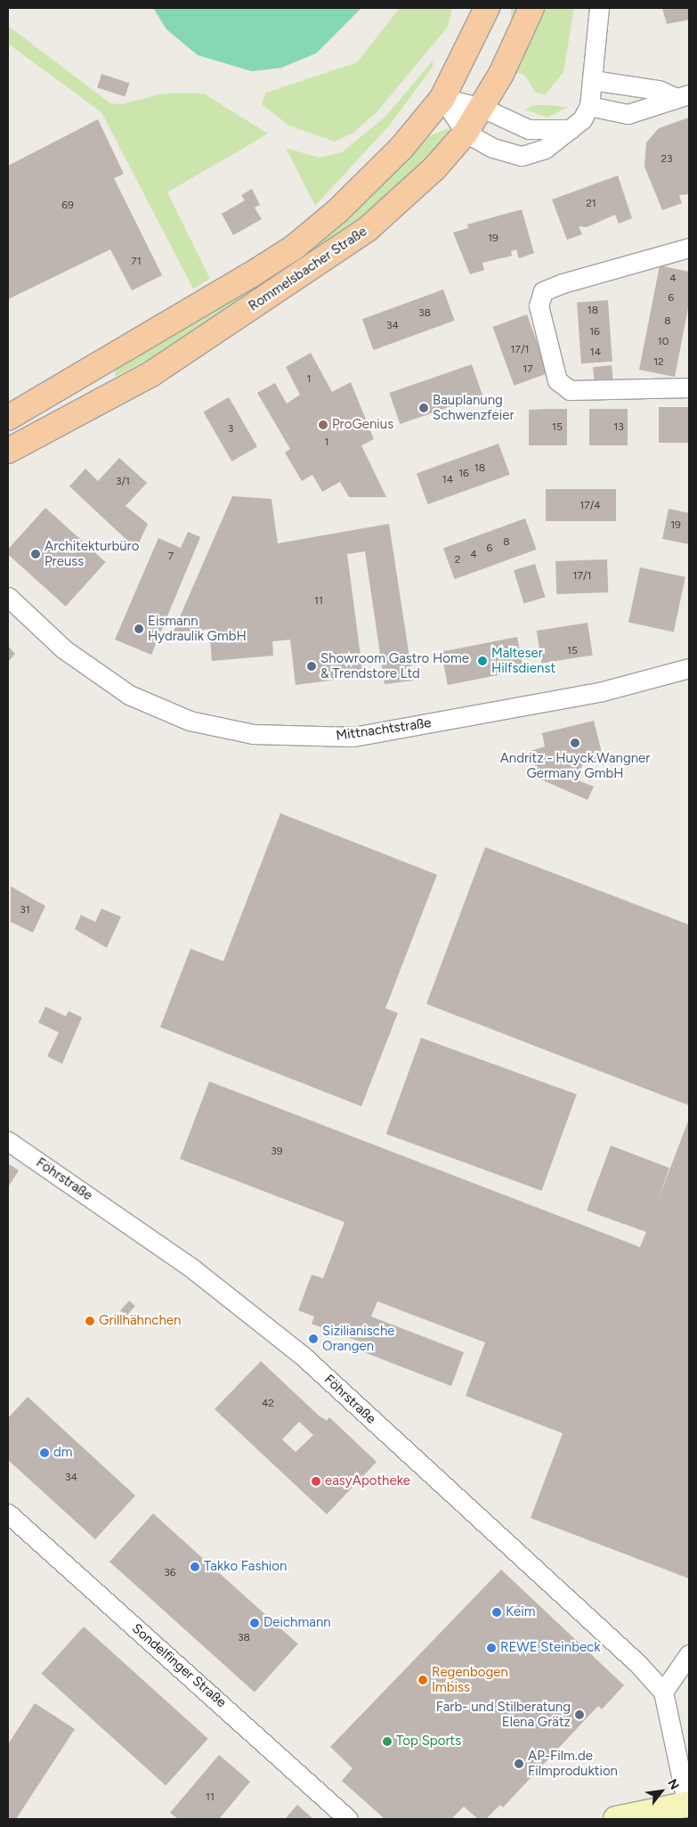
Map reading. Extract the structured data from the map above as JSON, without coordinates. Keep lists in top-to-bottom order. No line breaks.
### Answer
{"streets":{"main road":["Rommelsbacher Straße"],"street":["Mittnachtstraße","Föhrstraße","Sondelfinger Straße"]},"places":["Bauplanung Schwenzfeier","ProGenius","Architekturbüro Preuss","Eismann Hydraulik GmbH","Malteser Hilfsdienst","Showroom Gastro Home & Trendstore Ltd","Andritz - Huyck.Wangner Germany GmbH","Grillhähnchen","Sizilianische Orangen","dm","easyApotheke","Takko Fashion","Keim","Deichmann","REWE Steinbeck","Regenbogen Imbiss","Farb- und Stilberatung Elena Grätz","Top Sports","AP-Film.de Filmproduktion"],"house_numbers":["23","21","69","19","71","4","6","18","38","8","34","16","10","17/1","14","12","17","1","15","13","3","1","18","16","14","3/1","17/4","19","8","6","4","7","2","17/1","11","15","31","39","42","34","36","38","11"],"north":"top right"}
